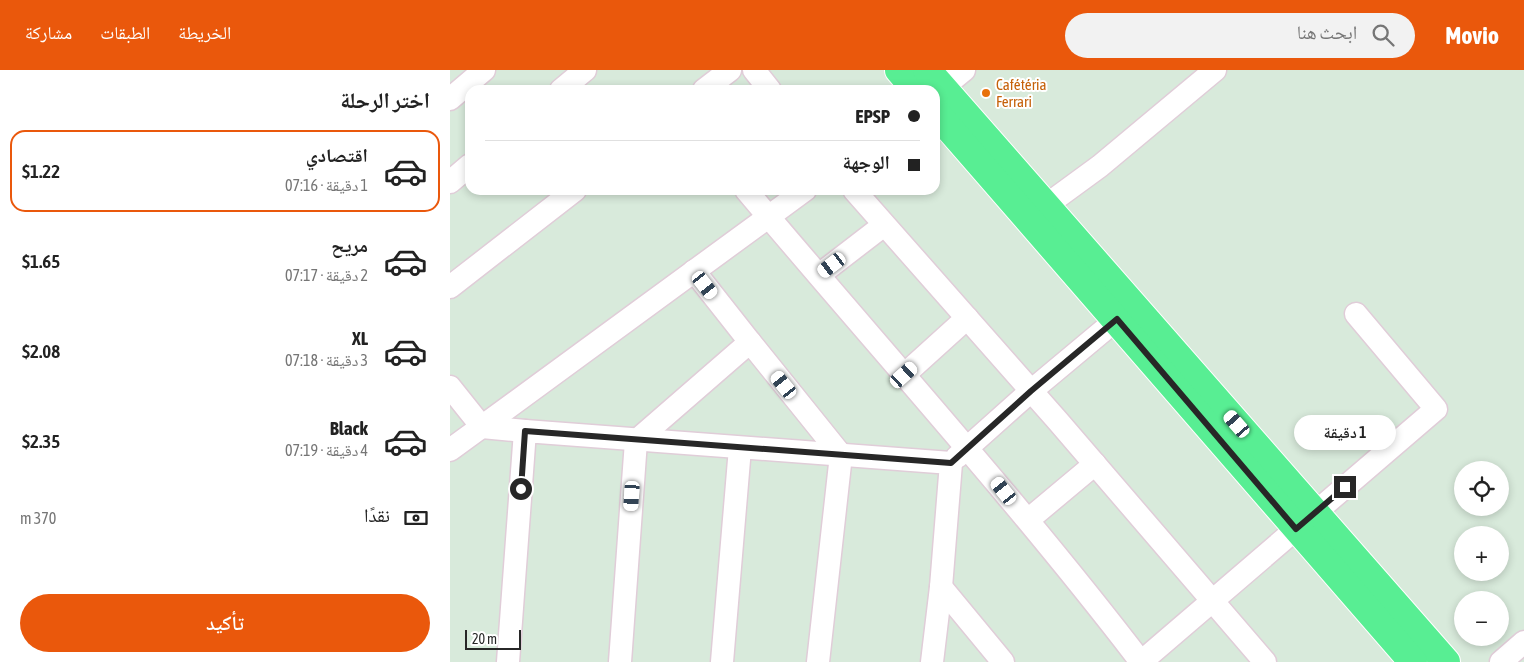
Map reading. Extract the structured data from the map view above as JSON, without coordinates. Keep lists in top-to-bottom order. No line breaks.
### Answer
{"places":["Cafétéria Ferrari"],"scale_bar":"20 m","page":{"header":"Movio","search":"ابحث هنا","nav":["الخريطة","الطبقات","مشاركة"],"heading":"اختر الرحلة","banner":["EPSP","الوجهة"],"list":[{"name":"اقتصادي","note":"1 دقيقة · 07:16","value":"$1.22"},{"name":"مريح","note":"2 دقيقة · 07:17","value":"$1.65"},{"name":"XL","note":"3 دقيقة · 07:18","value":"$2.08"},{"name":"Black","note":"4 دقيقة · 07:19","value":"$2.35"}],"bubble":"1 دقيقة","map_buttons":["+","−"],"pay":["نقدًا","370 m"],"buttons":"تأكيد","scale":"20 m"}}
